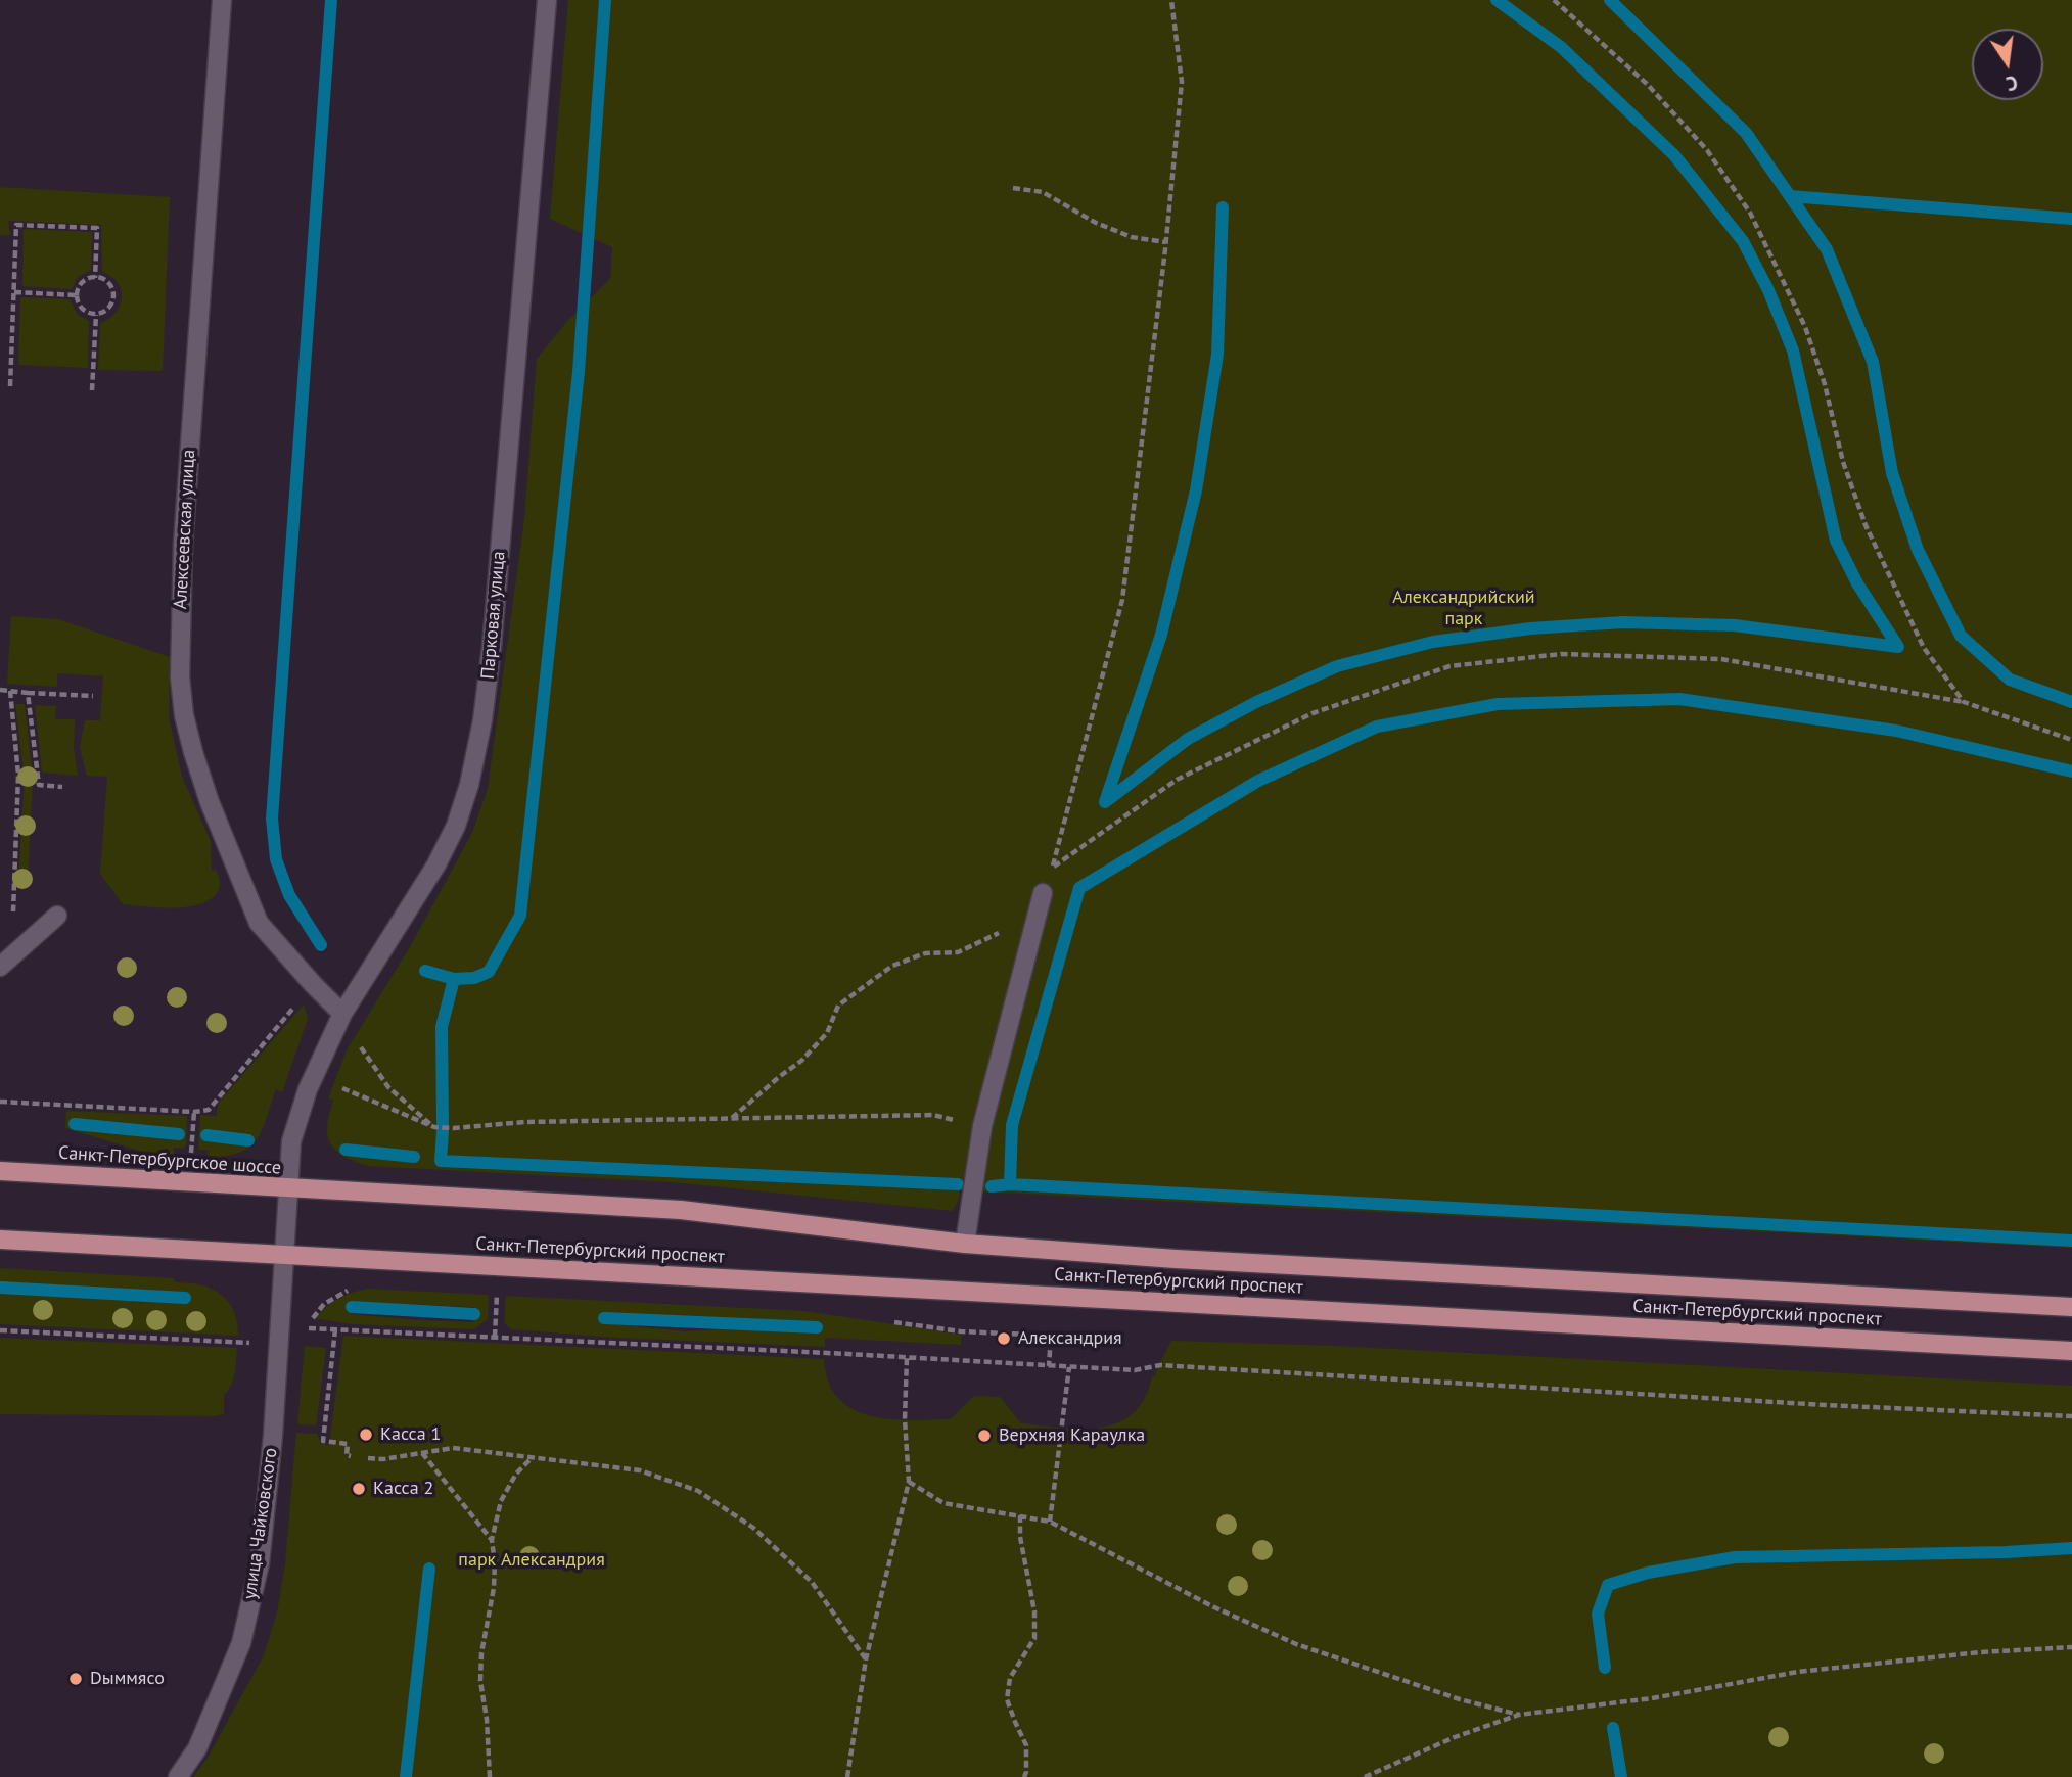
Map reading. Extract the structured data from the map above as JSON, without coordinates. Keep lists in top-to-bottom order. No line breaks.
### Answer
{"streets":{"main road":["Санкт-Петербургское шоссе","Санкт-Петербургский проспект"],"street":["Алексеевская улица","Парковая улица","улица Чайковского"]},"crossings":[["Алексеевская улица","Парковая улица"],["Парковая улица","Санкт-Петербургское шоссе"],["Парковая улица","Санкт-Петербургский проспект"],["Санкт-Петербургское шоссе","Санкт-Петербургский проспект"],["Санкт-Петербургское шоссе","улица Чайковского"],["Санкт-Петербургский проспект","улица Чайковского"]],"parks":["Александрийский парк","парк Александрия"],"places":["Александрия","Касса 1","Верхняя Караулка","Касса 2","Dыммясо"],"north":"bottom"}
